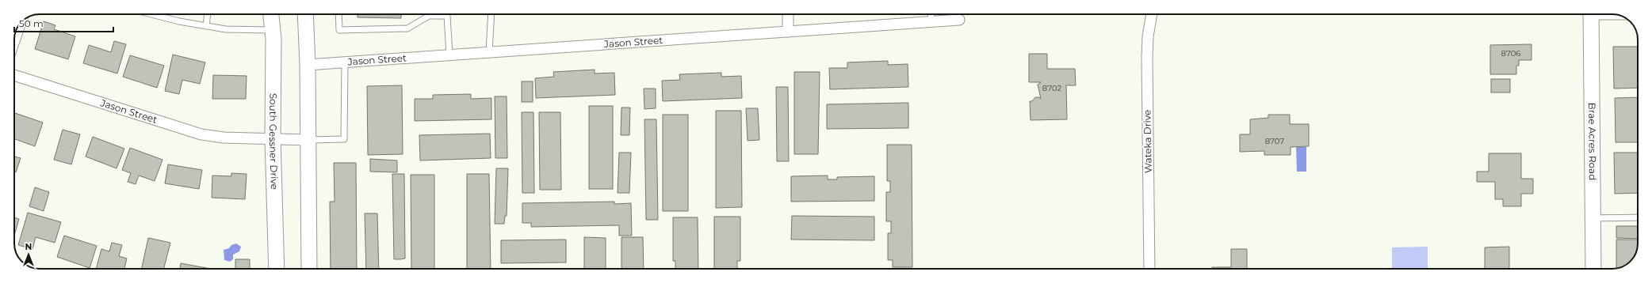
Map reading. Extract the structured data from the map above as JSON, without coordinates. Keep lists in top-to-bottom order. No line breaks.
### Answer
{"streets":{"main road":["South Gessner Drive","Brae Acres Road"],"street":["Jason Street","Wateka Drive"]},"crossings":[["Jason Street","South Gessner Drive"]],"house_numbers":["8706","8702","8707"],"scale_bar":"50 m","north":"top"}
